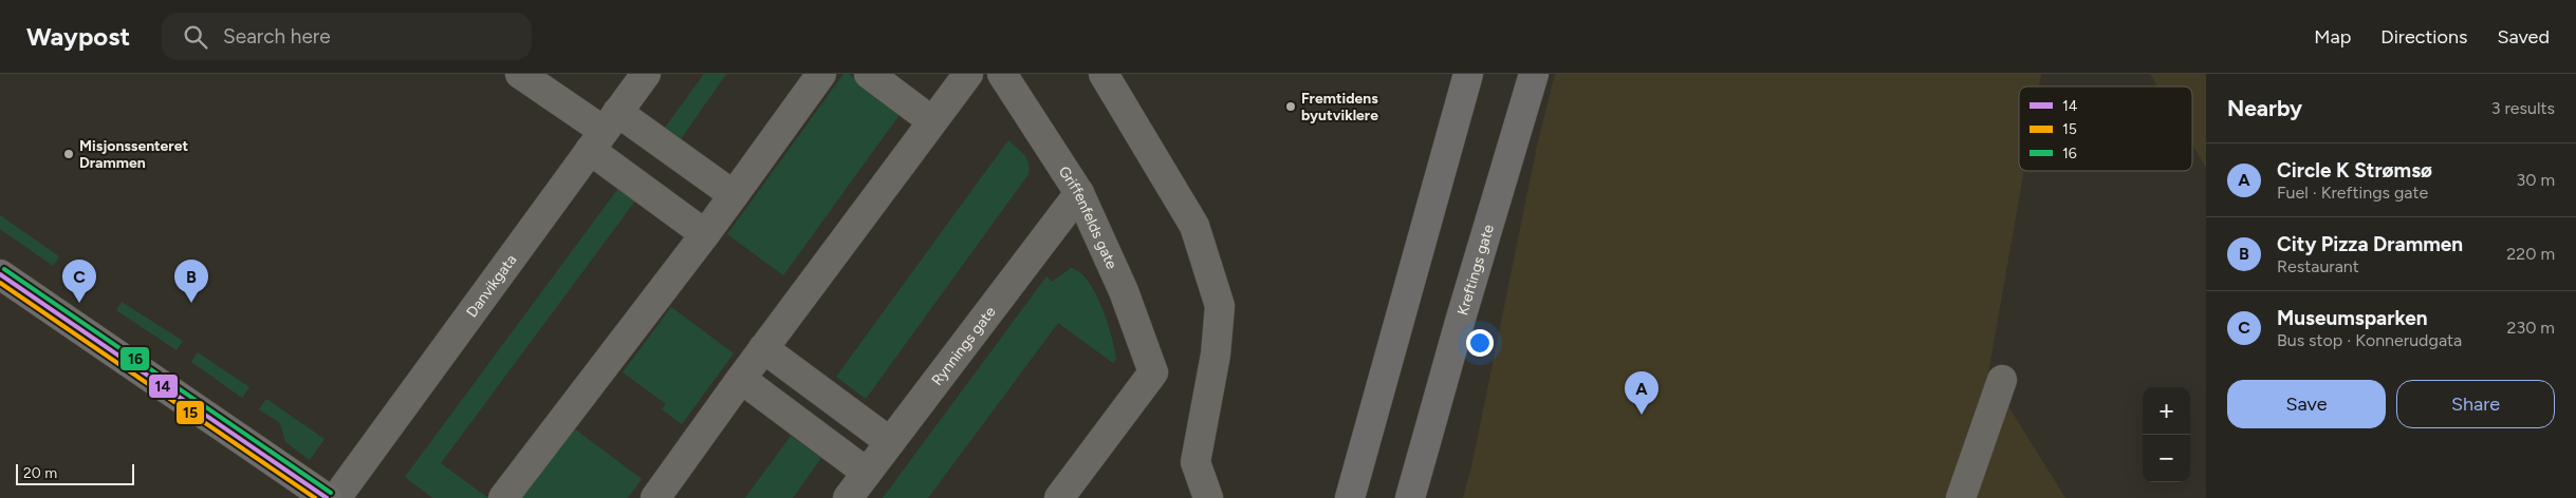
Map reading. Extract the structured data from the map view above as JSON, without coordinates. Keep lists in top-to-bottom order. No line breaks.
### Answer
{"streets":{"main road":["Kreftings gate"],"street":["Griffenfelds gate","Danvikgata","Rynnings gate"]},"crossings":[["Griffenfelds gate","Rynnings gate"]],"places":["Fremtidens byutviklere","Misjonssenteret Drammen"],"lines":["transit line 16","transit line 14","transit line 15"],"legend":["14","15","16"],"scale_bar":"20 m","page":{"header":"Waypost","search":"Search here","nav":["Map","Directions","Saved"],"heading":["Nearby","3 results"],"list":[{"mark":"A","name":"Circle K Strømsø","note":"Fuel · Kreftings gate","value":"30 m"},{"mark":"B","name":"City Pizza Drammen","note":"Restaurant","value":"220 m"},{"mark":"C","name":"Museumsparken","note":"Bus stop · Konnerudgata","value":"230 m"}],"pins":["B","C","A"],"buttons":["Save","Share"],"map_buttons":["+","−"],"scale":"20 m"}}
